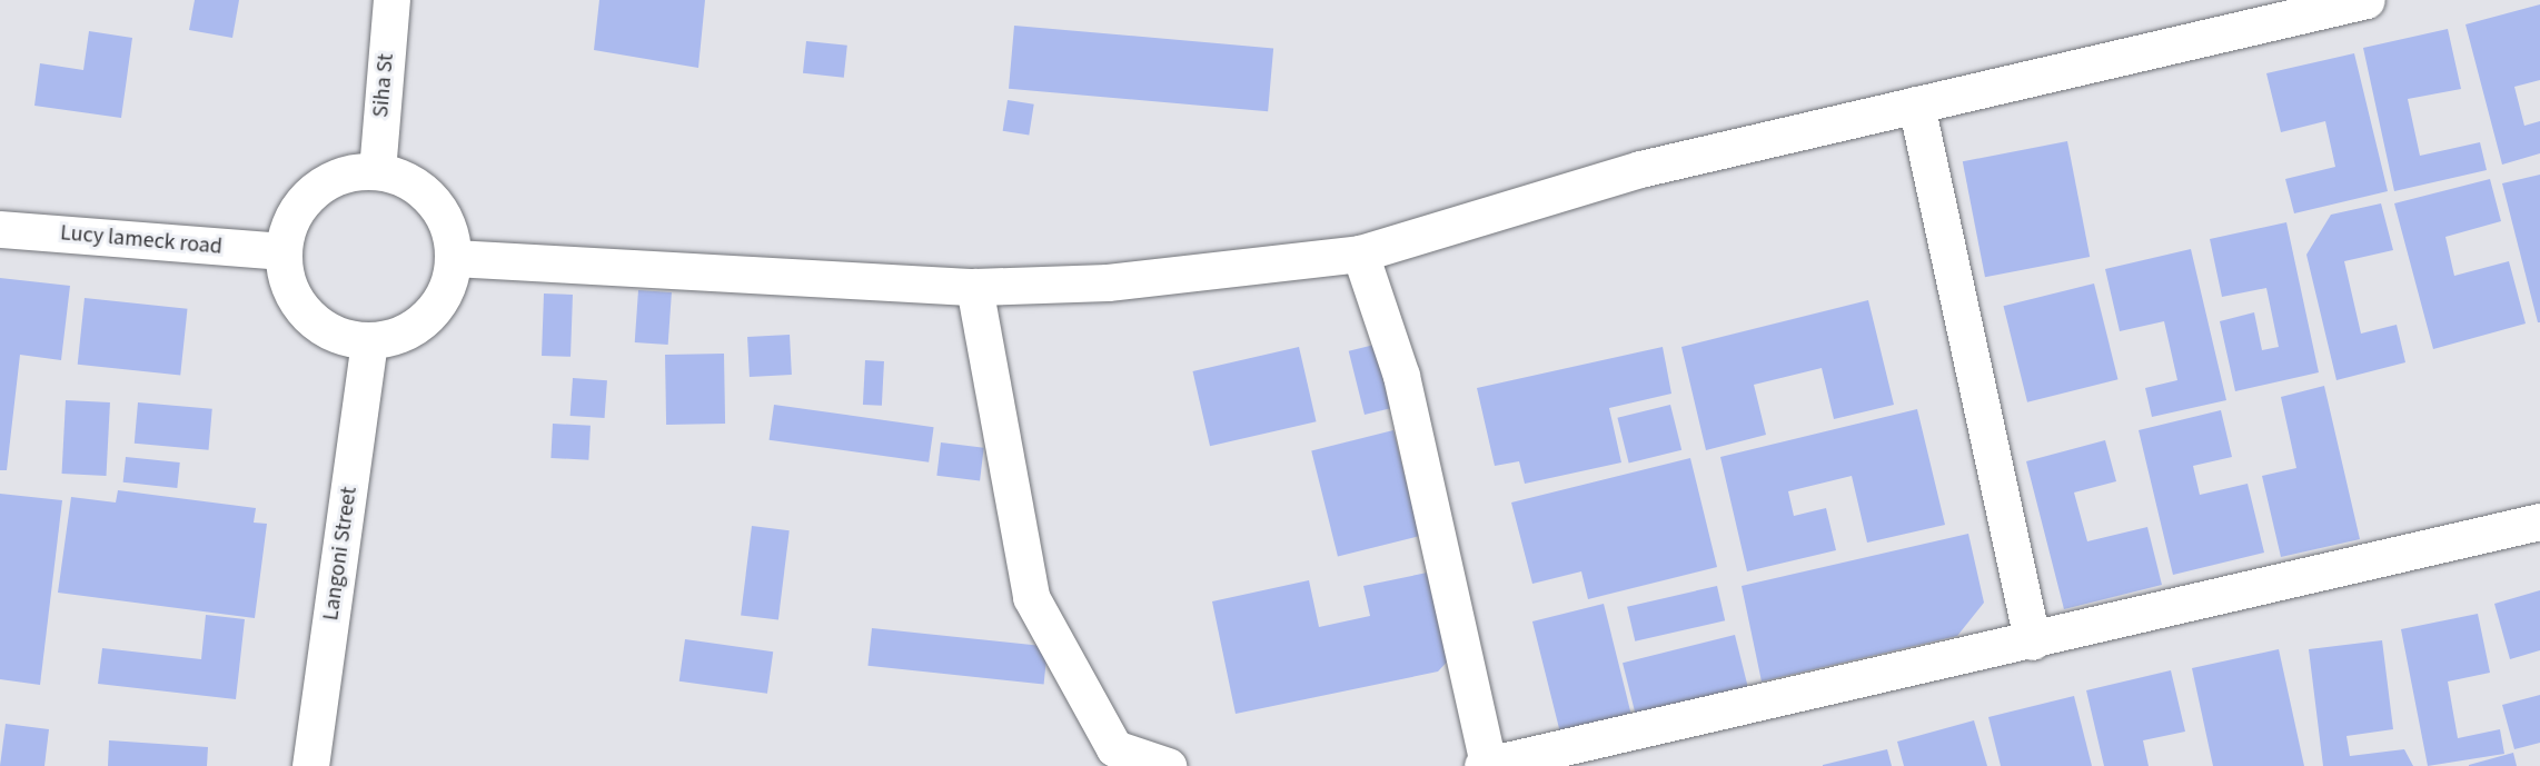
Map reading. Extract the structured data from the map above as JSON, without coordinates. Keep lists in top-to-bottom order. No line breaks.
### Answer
{"streets":{"street":["Siha St","Lucy lameck road","Langoni Street"]},"crossings":[["Siha St","Lucy lameck road"],["Siha St","Langoni Street"],["Lucy lameck road","Langoni Street"]]}
